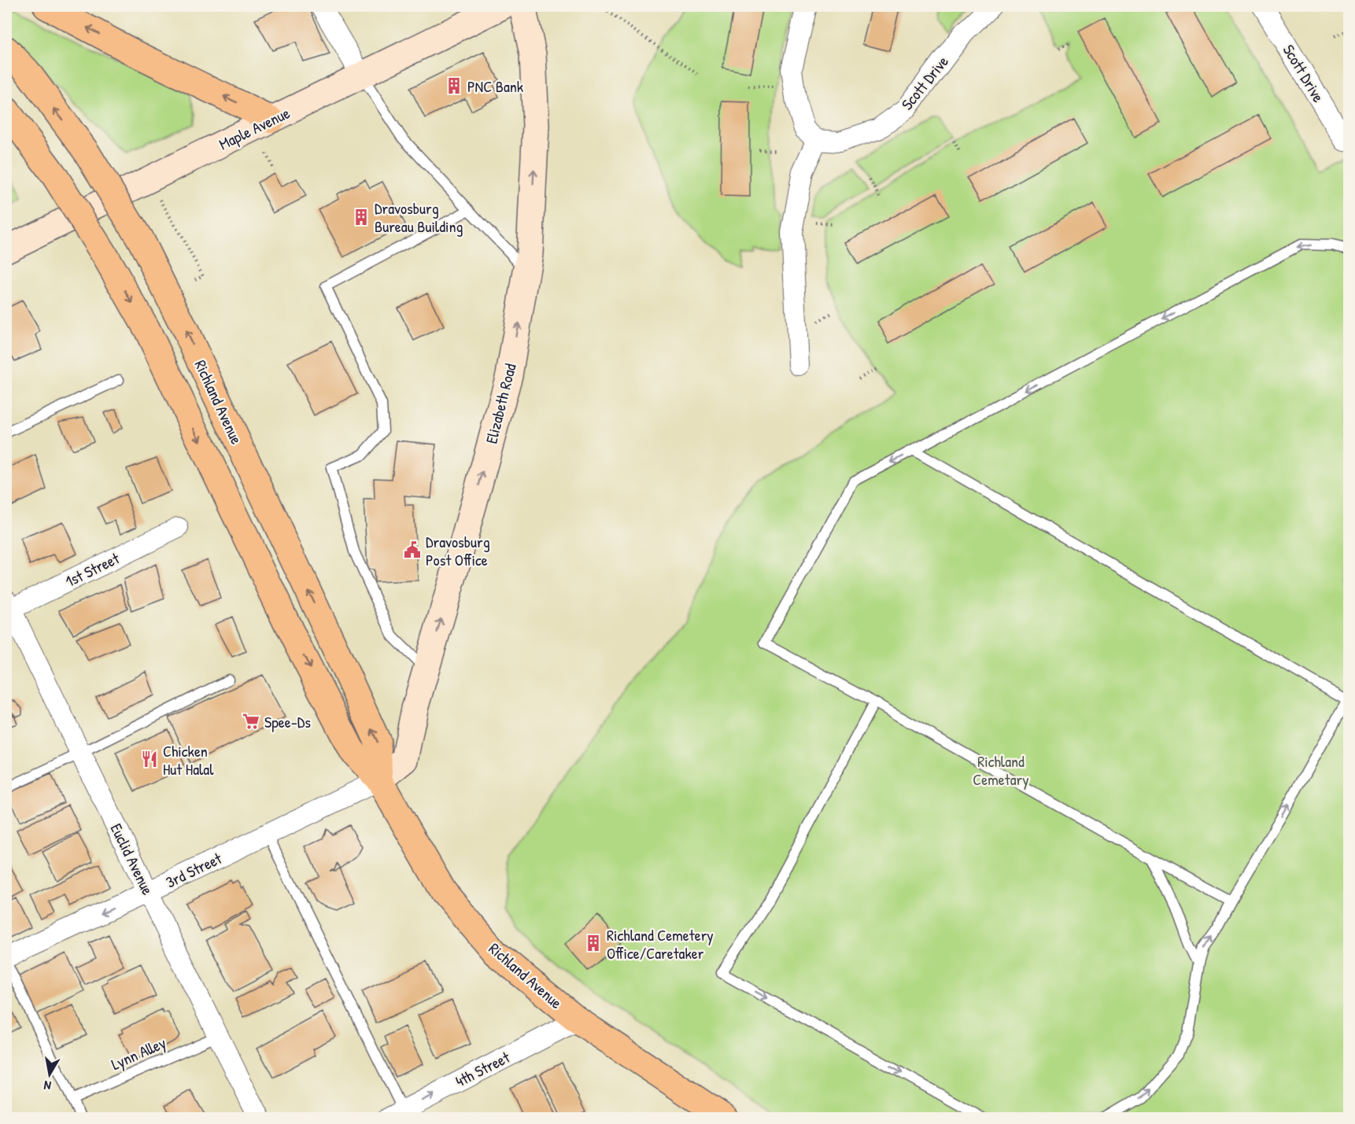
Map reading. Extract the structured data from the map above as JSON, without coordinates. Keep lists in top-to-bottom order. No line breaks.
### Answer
{"streets":{"main road":["Maple Avenue","Richland Avenue","Elizabeth Road"],"street":["Scott Drive","1st Street","Euclid Avenue","3rd Street","4th Street"],"lane":["Lynn Alley"]},"crossings":[["Richland Avenue","Elizabeth Road"],["Richland Avenue","3rd Street"],["Richland Avenue","4th Street"],["Elizabeth Road","3rd Street"],["1st Street","Euclid Avenue"],["Euclid Avenue","3rd Street"],["Euclid Avenue","Lynn Alley"]],"one_way":["Elizabeth Road","3rd Street","4th Street"],"parks":["Richland Cemetary"],"places":{"building":["PNC Bank","Dravosburg Bureau Building","Richland Cemetery Office/Caretaker"],"public building":["Dravosburg Post Office"],"supermarket":["Spee-Ds"],"restaurant":["Chicken Hut Halal"]},"north":"bottom"}
